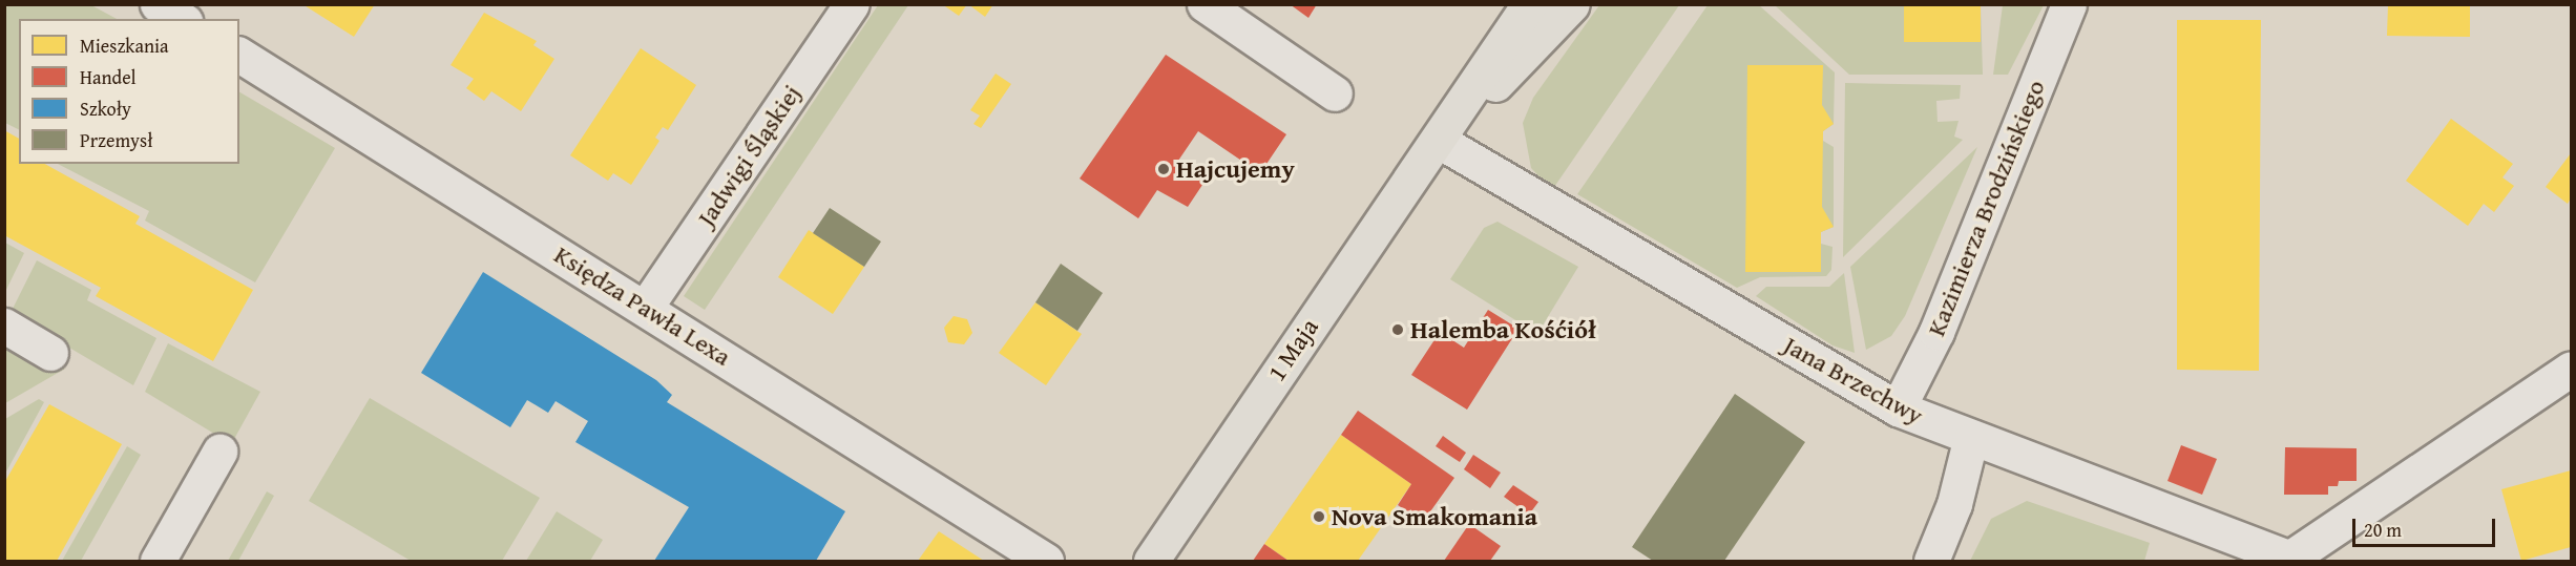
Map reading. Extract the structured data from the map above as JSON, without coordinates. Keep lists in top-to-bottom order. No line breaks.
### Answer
{"streets":{"main road":["1 Maja"],"street":["Jadwigi Śląskiej","Kazimierza Brodzińskiego","Księdza Pawła Lexa","Jana Brzechwy"]},"crossings":[["Jadwigi Śląskiej","Księdza Pawła Lexa"],["Kazimierza Brodzińskiego","Jana Brzechwy"],["1 Maja","Jana Brzechwy"]],"places":["Hajcujemy","Halemba Kośćiół","Nova Smakomania"],"legend":["Mieszkania","Handel","Szkoły","Przemysł"],"scale_bar":"20 m"}
